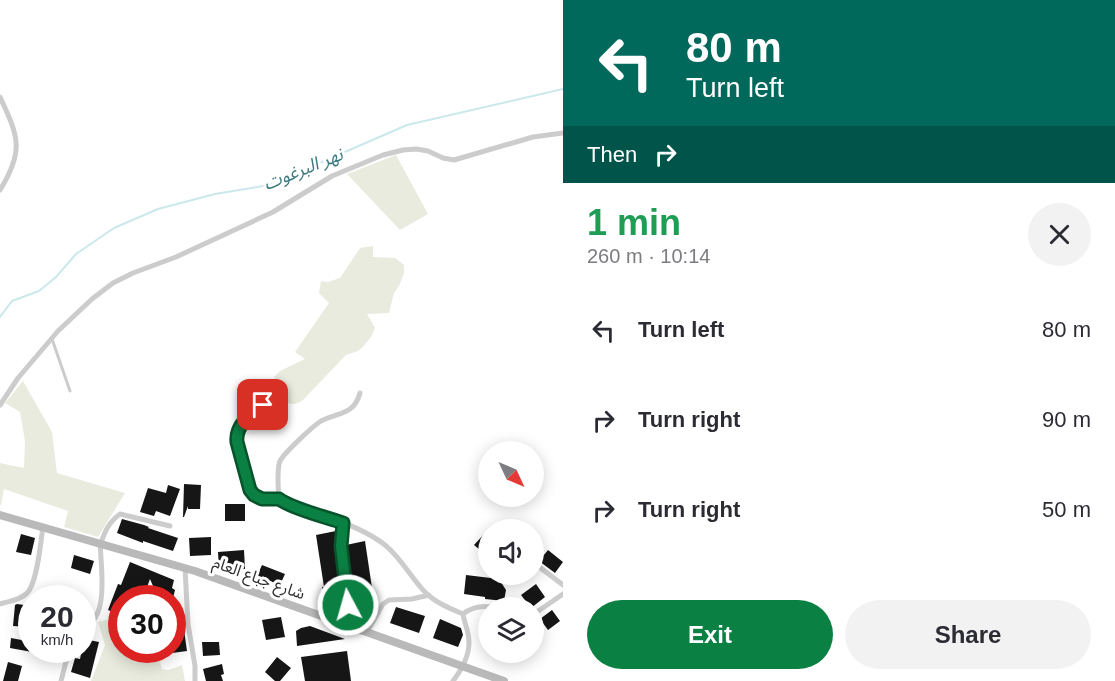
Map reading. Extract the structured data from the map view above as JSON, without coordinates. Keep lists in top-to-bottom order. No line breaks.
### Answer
{"streets":{"main road":["شارع جباع العام"]},"water":["نهر البرغوت"],"north":"bottom right","page":{"turn":["80 m","Turn left"],"then":"Then","heading":["1 min","260 m · 10:14"],"list":[{"name":"Turn left","value":"80 m"},{"name":"Turn right","value":"90 m"},{"name":"Turn right","value":"50 m"}],"speed":"20 km/h","limit":"30","buttons":["Exit","Share"]}}
